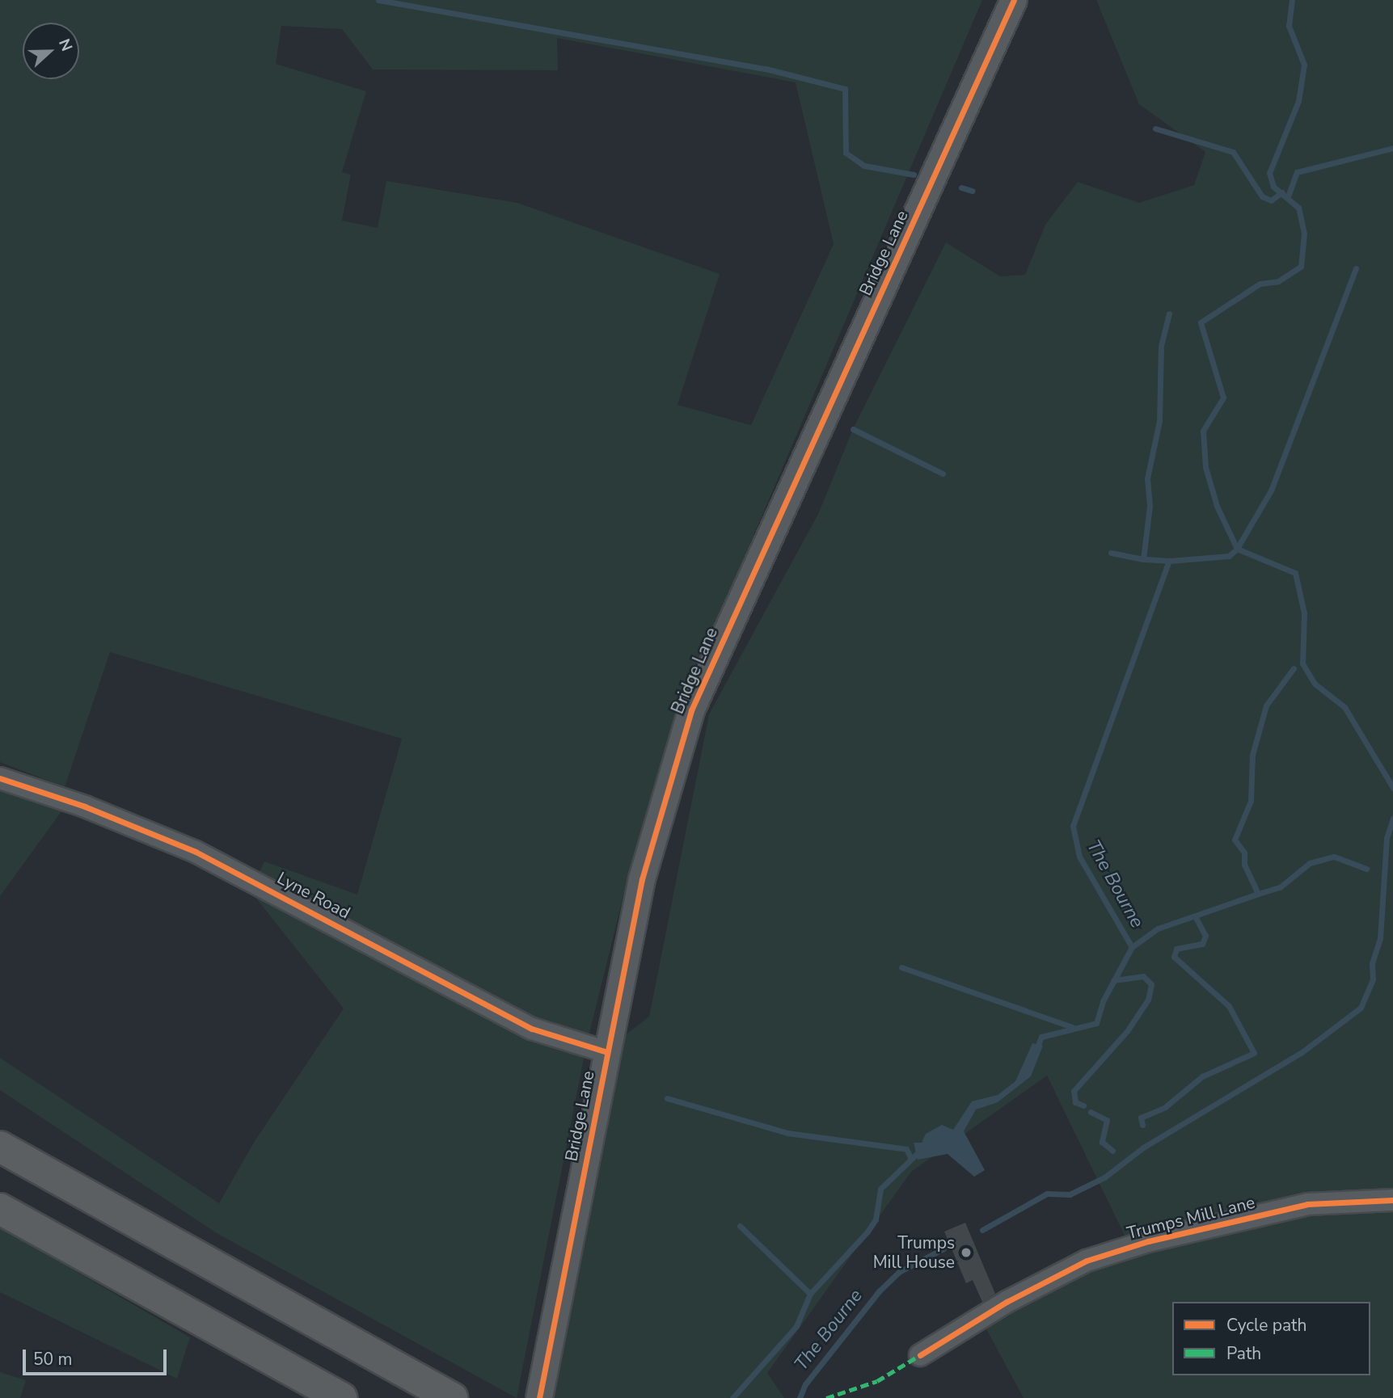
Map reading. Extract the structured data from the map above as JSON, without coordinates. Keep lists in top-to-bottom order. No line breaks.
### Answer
{"streets":{"street":["Bridge Lane","Lyne Road","Trumps Mill Lane"]},"crossings":[["Bridge Lane","Lyne Road"]],"water":["The Bourne"],"places":["Trumps Mill House"],"legend":["Cycle path","Path"],"scale_bar":"50 m","north":"right"}
